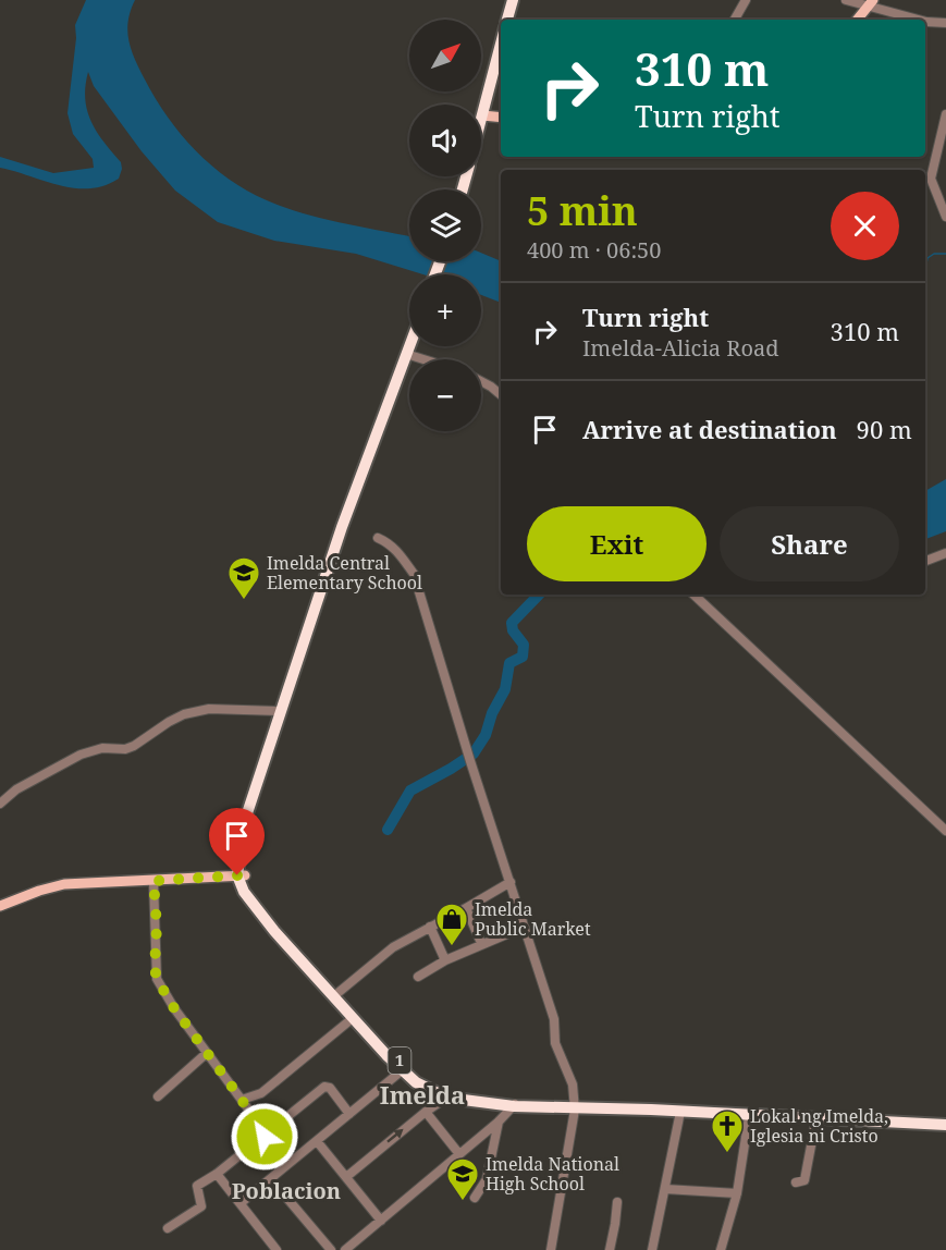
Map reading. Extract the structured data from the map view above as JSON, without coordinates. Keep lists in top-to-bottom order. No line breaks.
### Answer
{"streets":{"highway":["1"]},"districts":["Imelda","Poblacion"],"places":{"school or university":["Imelda Central Elementary School","Imelda National High School"],"shop":["Imelda Public Market"],"church":["Lokal ng Imelda, Iglesia ni Cristo"]},"north":"top right","page":{"map_buttons":["+","−"],"turn":["310 m","Turn right"],"heading":["5 min","400 m · 06:50"],"list":[{"name":"Turn right","note":"Imelda-Alicia Road","value":"310 m"},{"name":"Arrive at destination","value":"90 m"}],"buttons":["Exit","Share"]}}
